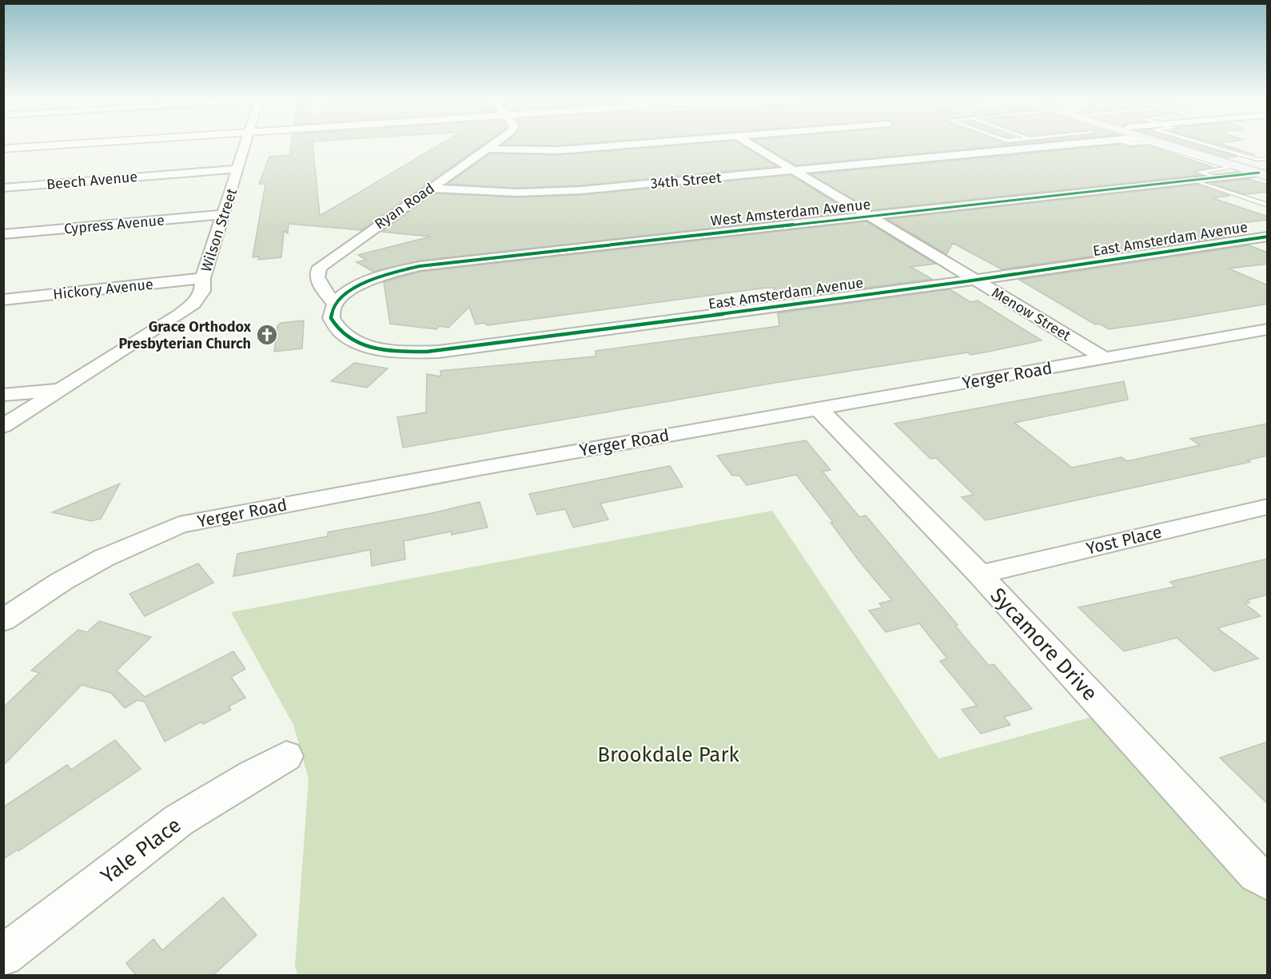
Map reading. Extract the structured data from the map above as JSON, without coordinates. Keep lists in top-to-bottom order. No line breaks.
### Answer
{"streets":{"street":["Beech Avenue","34th Street","Ryan Road","West Amsterdam Avenue","Cypress Avenue","Wilson Street","East Amsterdam Avenue","Hickory Avenue","Menow Street","Yerger Road","Yost Place","Sycamore Drive","Yale Place"]},"crossings":[["Beech Avenue","Wilson Street"],["34th Street","Ryan Road"],["34th Street","Menow Street"],["Ryan Road","West Amsterdam Avenue"],["Ryan Road","East Amsterdam Avenue"],["West Amsterdam Avenue","East Amsterdam Avenue"],["West Amsterdam Avenue","Menow Street"],["Cypress Avenue","Wilson Street"],["Wilson Street","Hickory Avenue"],["East Amsterdam Avenue","Menow Street"],["Menow Street","Yerger Road"],["Yerger Road","Sycamore Drive"],["Yost Place","Sycamore Drive"]],"parks":["Brookdale Park"],"places":{"church":["Grace Orthodox Presbyterian Church"]}}
